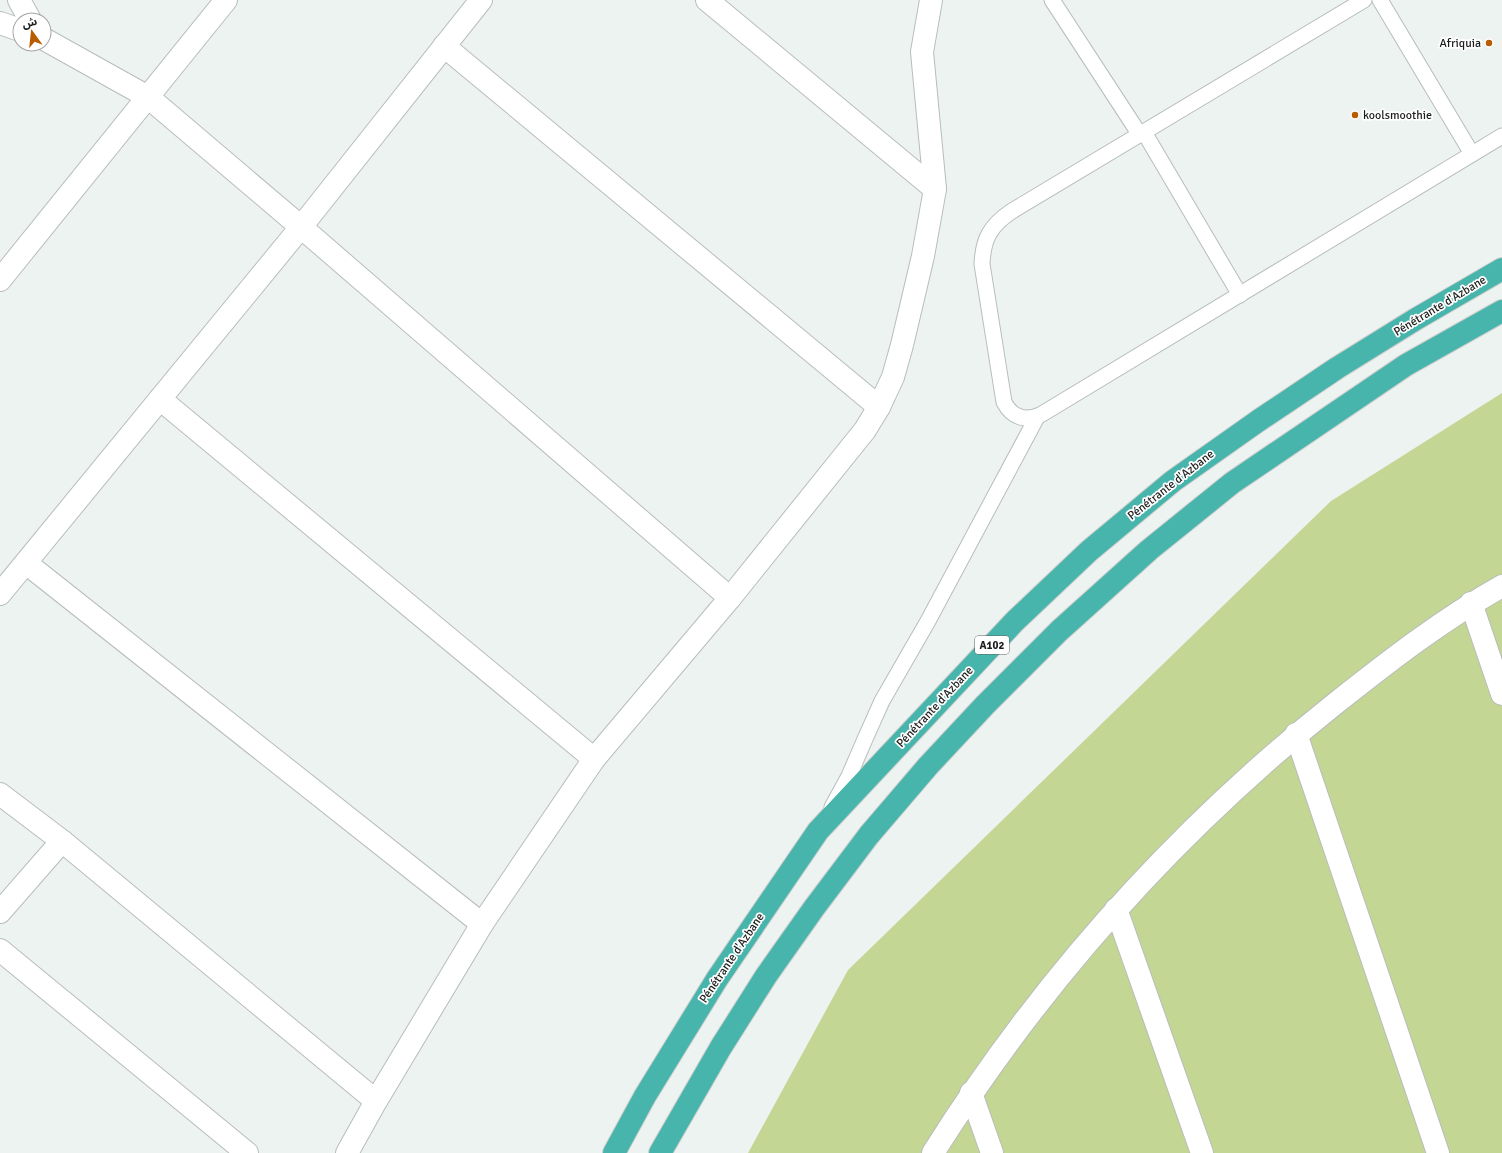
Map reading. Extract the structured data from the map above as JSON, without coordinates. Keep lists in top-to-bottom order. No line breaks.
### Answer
{"streets":{"highway":["Pénétrante d'Azbane","A102"]},"places":["Afriquia","koolsmoothie"],"north":"top"}
